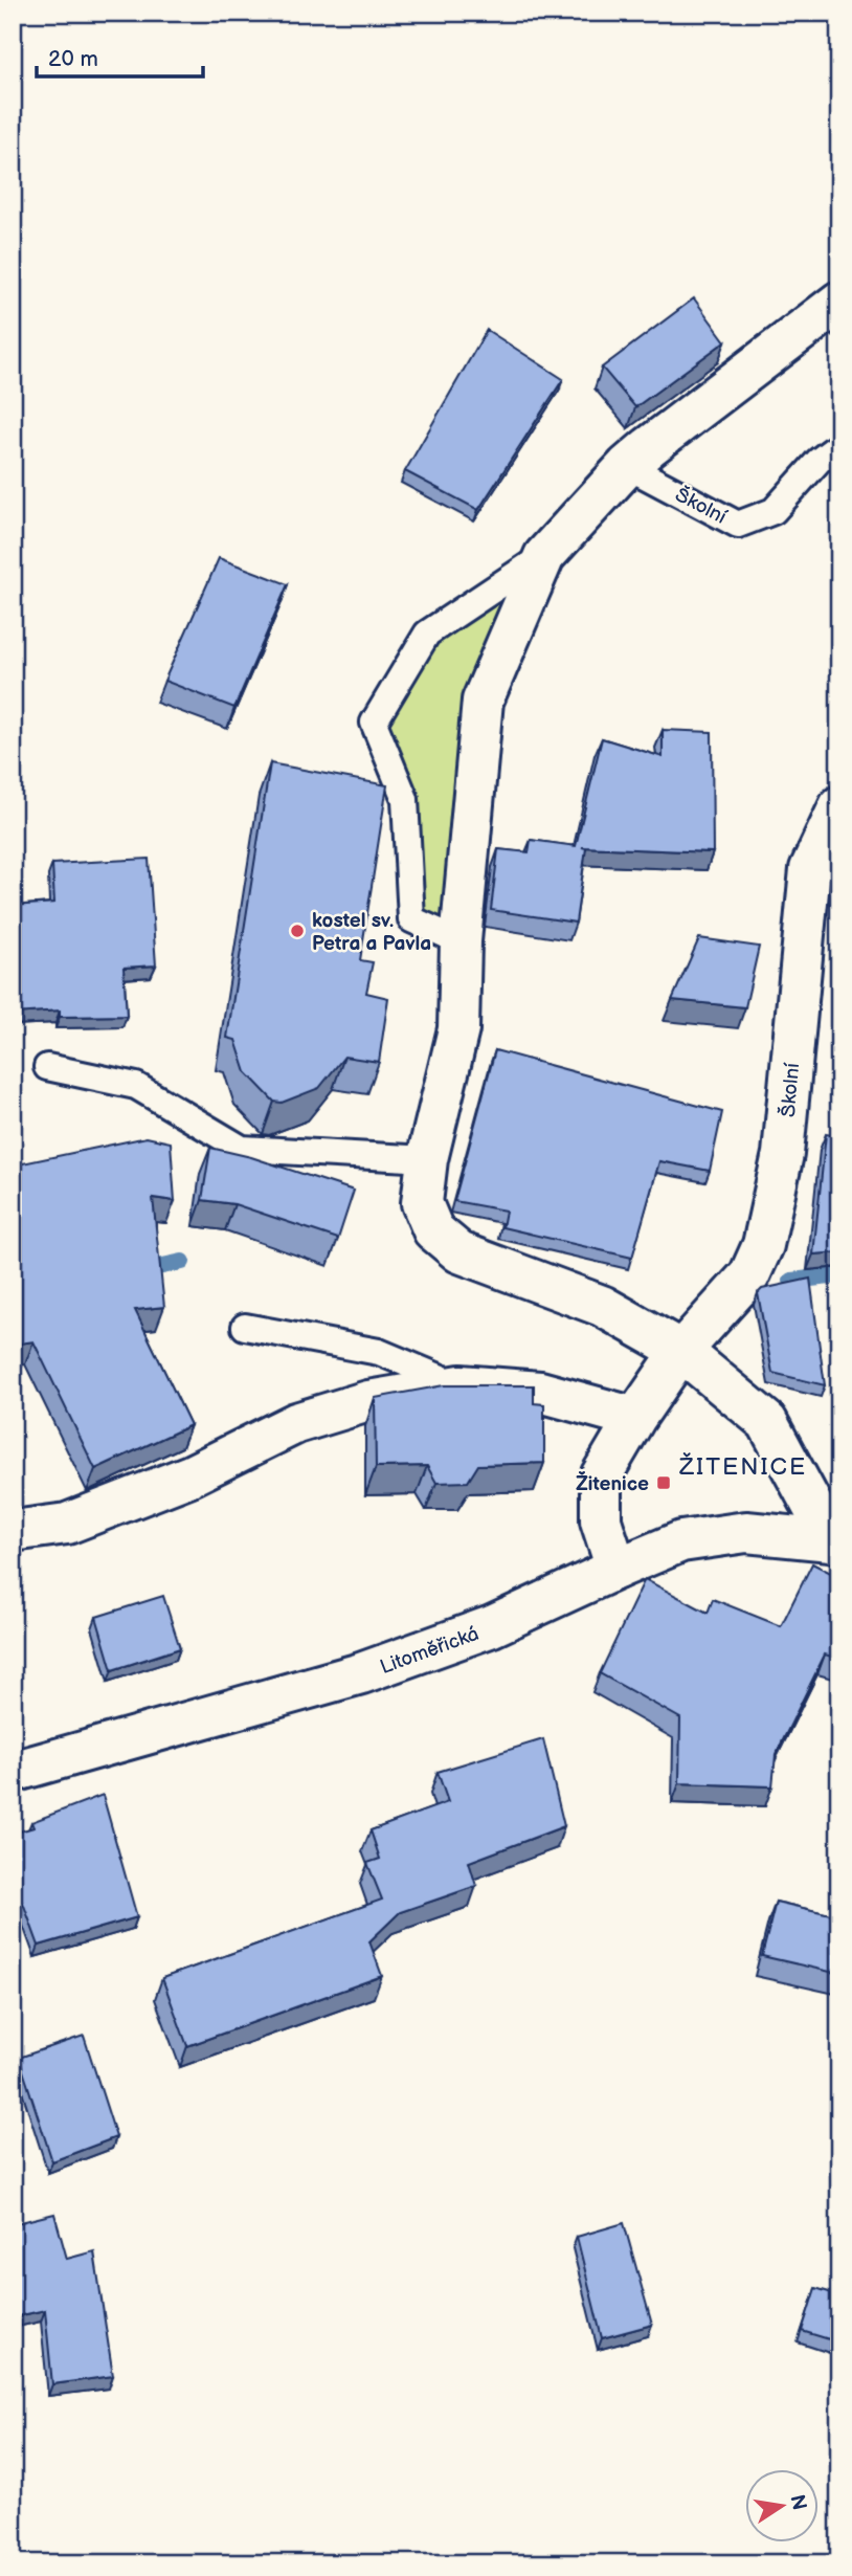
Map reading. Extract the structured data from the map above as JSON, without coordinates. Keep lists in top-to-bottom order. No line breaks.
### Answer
{"streets":{"street":["Školní","Litoměřická"]},"crossings":[["Školní","Litoměřická"]],"districts":["ŽITENICE"],"places":{"other":["kostel sv. Petra a Pavla"],"transit":["Žitenice"]},"scale_bar":"20 m","north":"right"}
